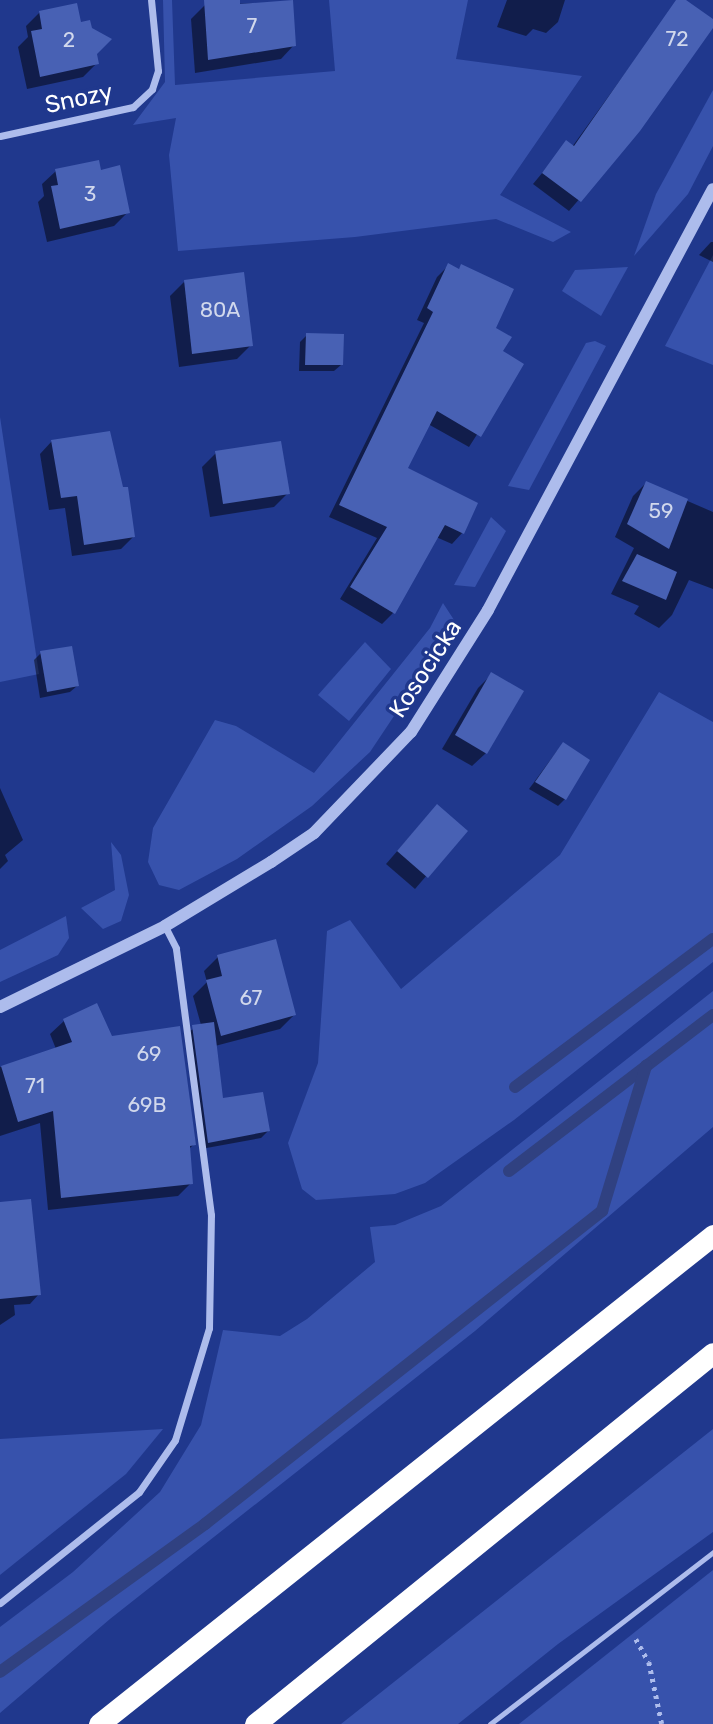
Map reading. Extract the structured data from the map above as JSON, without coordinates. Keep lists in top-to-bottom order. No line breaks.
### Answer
{"streets":{"street":["Snozy","Kosocicka"]},"house_numbers":["7","72","2","3","80A","59","67","69","71","69B"]}
